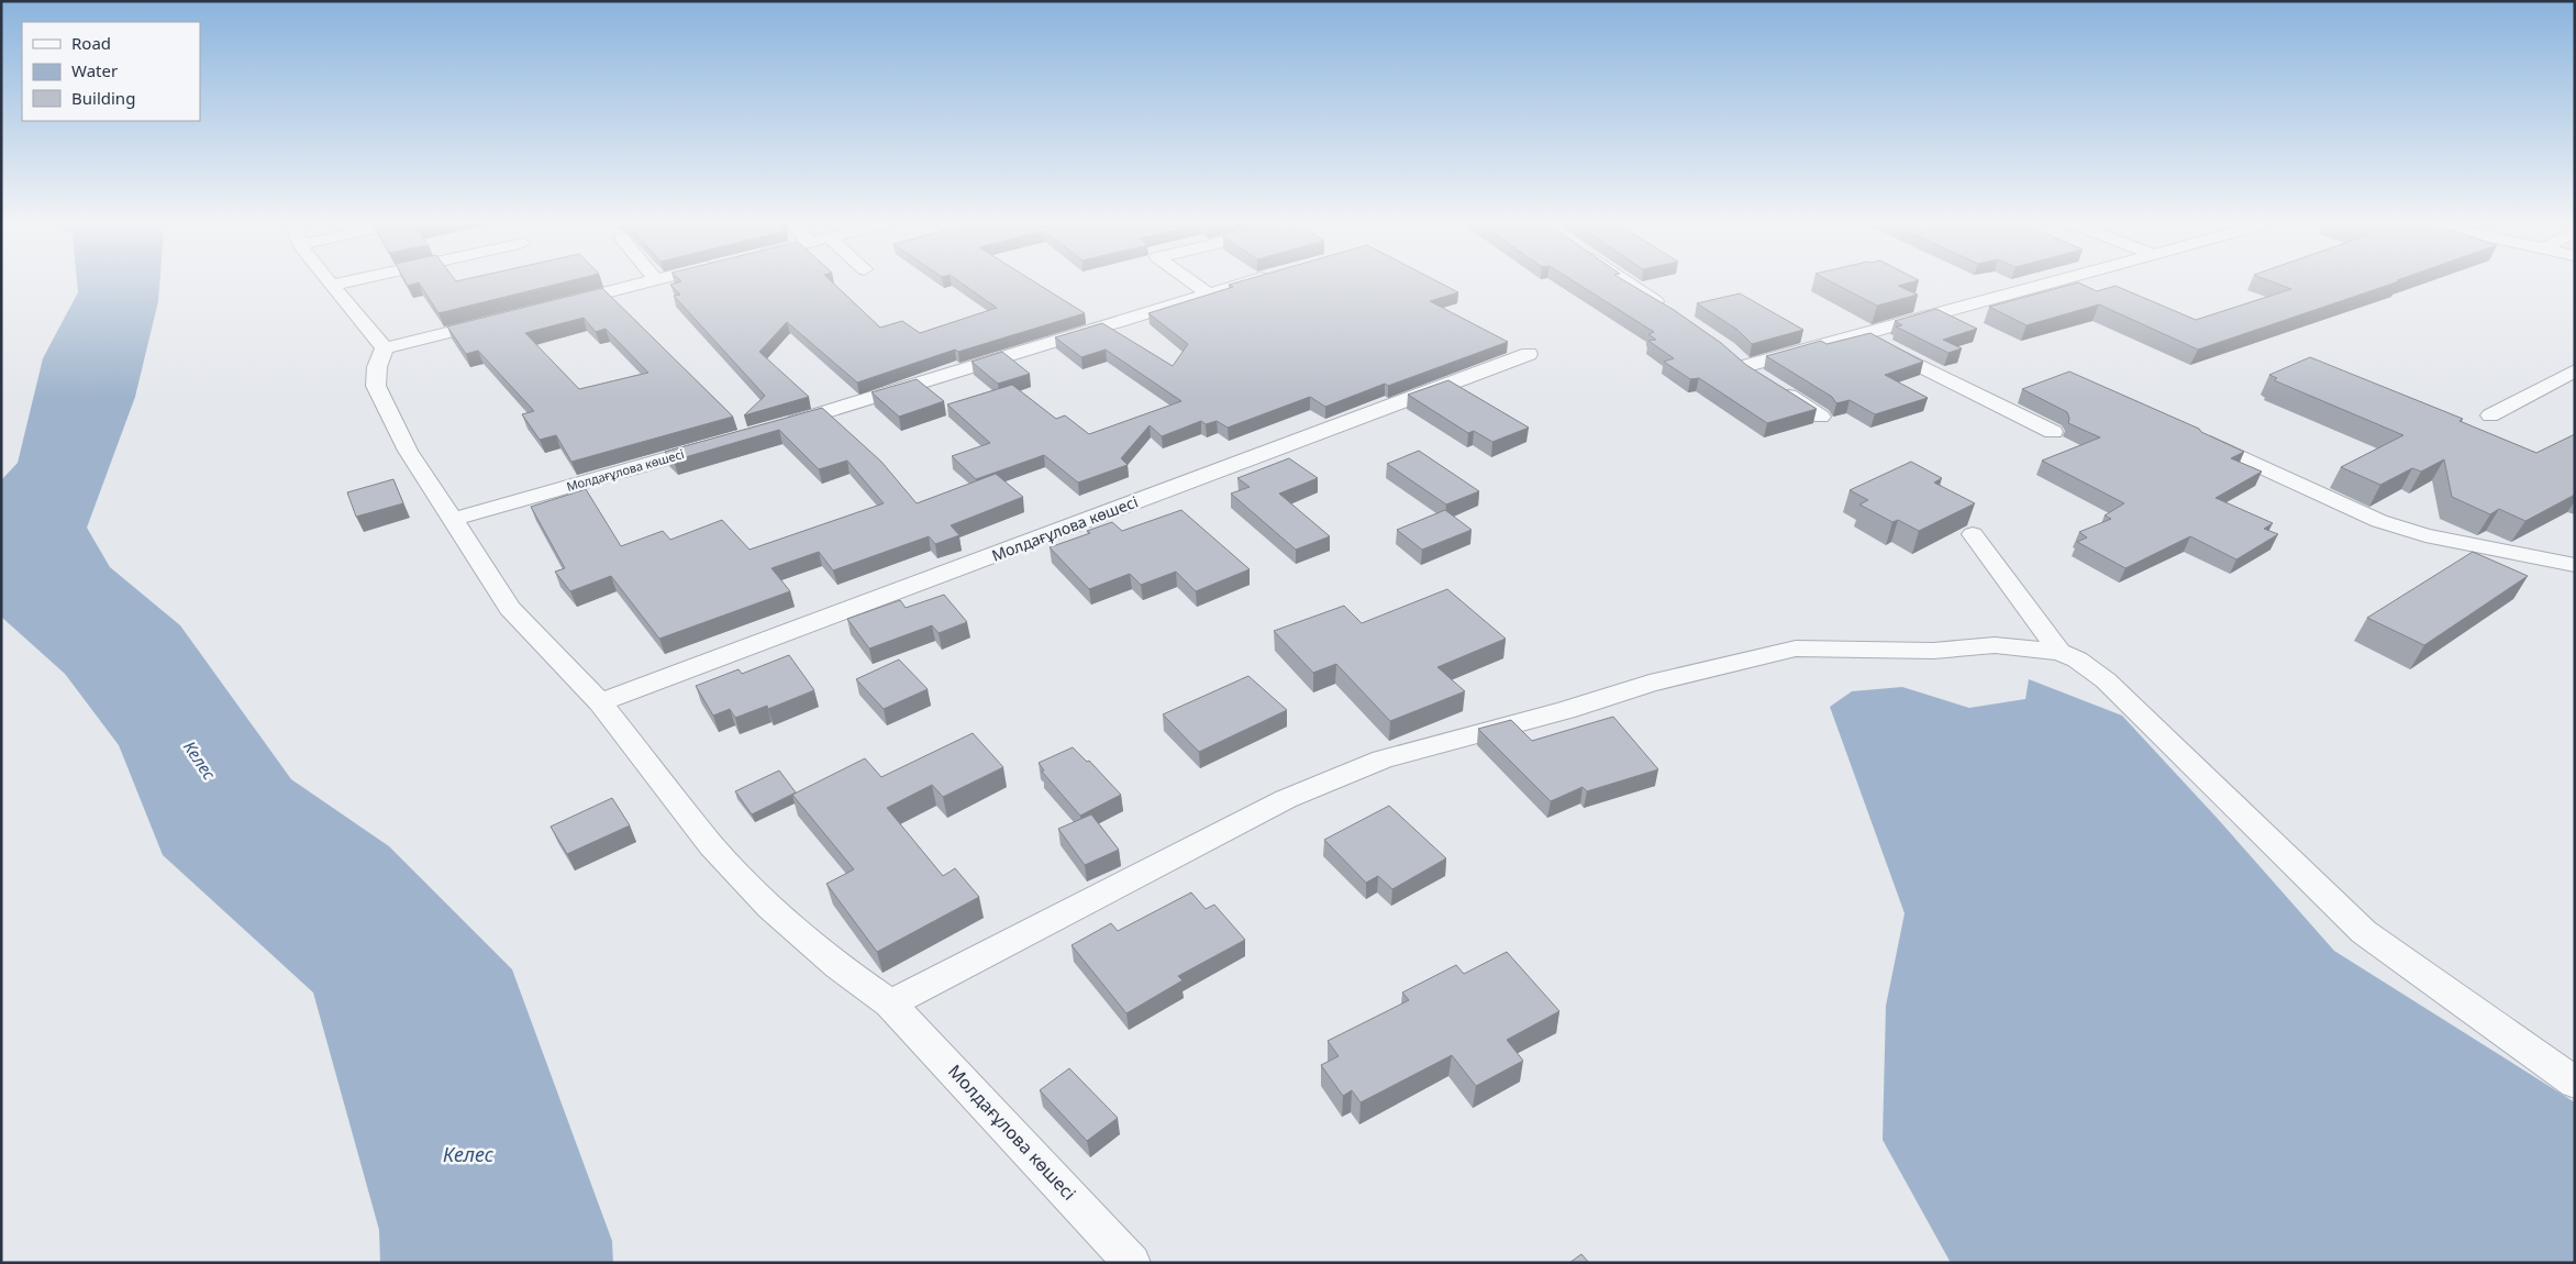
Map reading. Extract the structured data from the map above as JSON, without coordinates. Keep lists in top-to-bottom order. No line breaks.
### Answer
{"streets":{"street":["Молдағұлова көшесі"]},"water":["Келес"],"legend":["Road","Water","Building"]}
